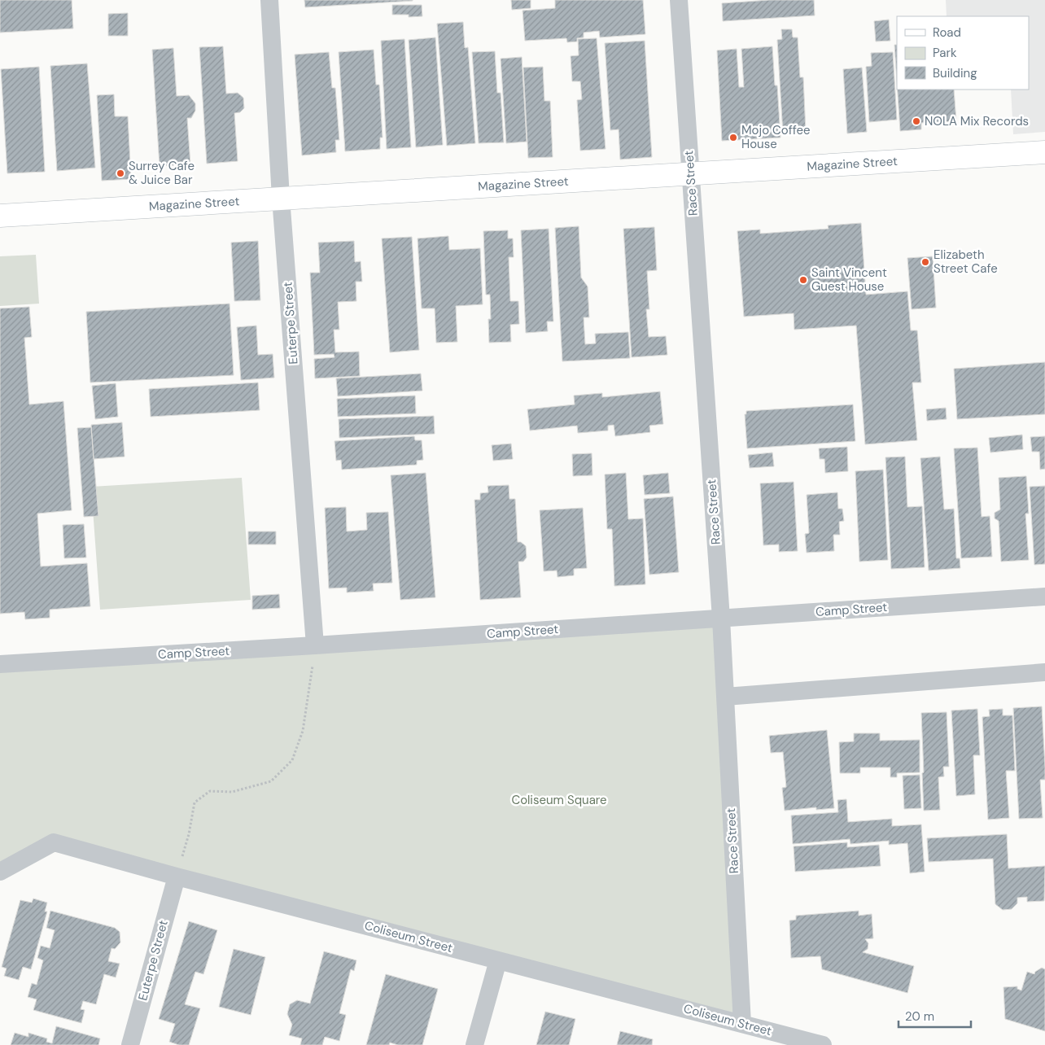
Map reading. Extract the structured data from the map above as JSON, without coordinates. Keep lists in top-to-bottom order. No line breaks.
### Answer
{"streets":{"street":["Magazine Street","Race Street","Euterpe Street","Camp Street","Coliseum Street"]},"crossings":[["Magazine Street","Race Street"],["Magazine Street","Euterpe Street"],["Race Street","Camp Street"],["Race Street","Coliseum Street"],["Euterpe Street","Camp Street"],["Euterpe Street","Coliseum Street"]],"parks":["Coliseum Square"],"places":["NOLA Mix Records","Mojo Coffee House","Surrey Cafe & Juice Bar","Elizabeth Street Cafe","Saint Vincent Guest House"],"legend":["Road","Park","Building"],"scale_bar":"20 m"}
